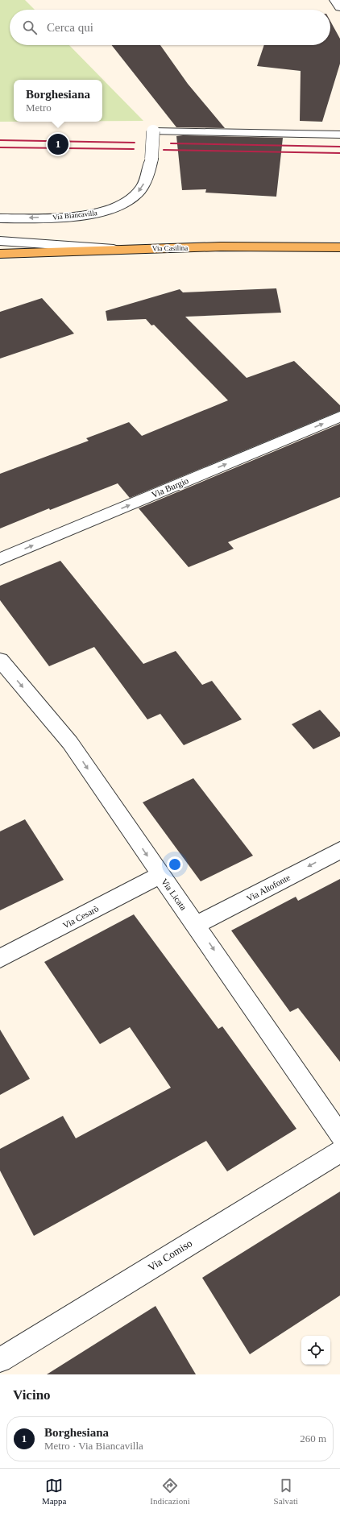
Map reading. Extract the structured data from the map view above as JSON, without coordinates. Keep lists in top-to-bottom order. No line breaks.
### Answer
{"streets":{"main road":["Via Casilina"],"street":["Via Biancavilla","Via Burgio","Via Altofonte","Via Licata","Via Cesarò","Via Comiso"]},"crossings":[["Via Altofonte","Via Licata"],["Via Licata","Via Cesarò"]],"one_way":["Via Burgio","Via Altofonte","Via Licata"],"page":{"search":"Cerca qui","popup":["Borghesiana","Metro"],"pins":"1","heading":"Vicino","list":[{"mark":"1","name":"Borghesiana","note":"Metro · Via Biancavilla","value":"260 m"}],"nav":["Mappa","Indicazioni","Salvati"]}}
